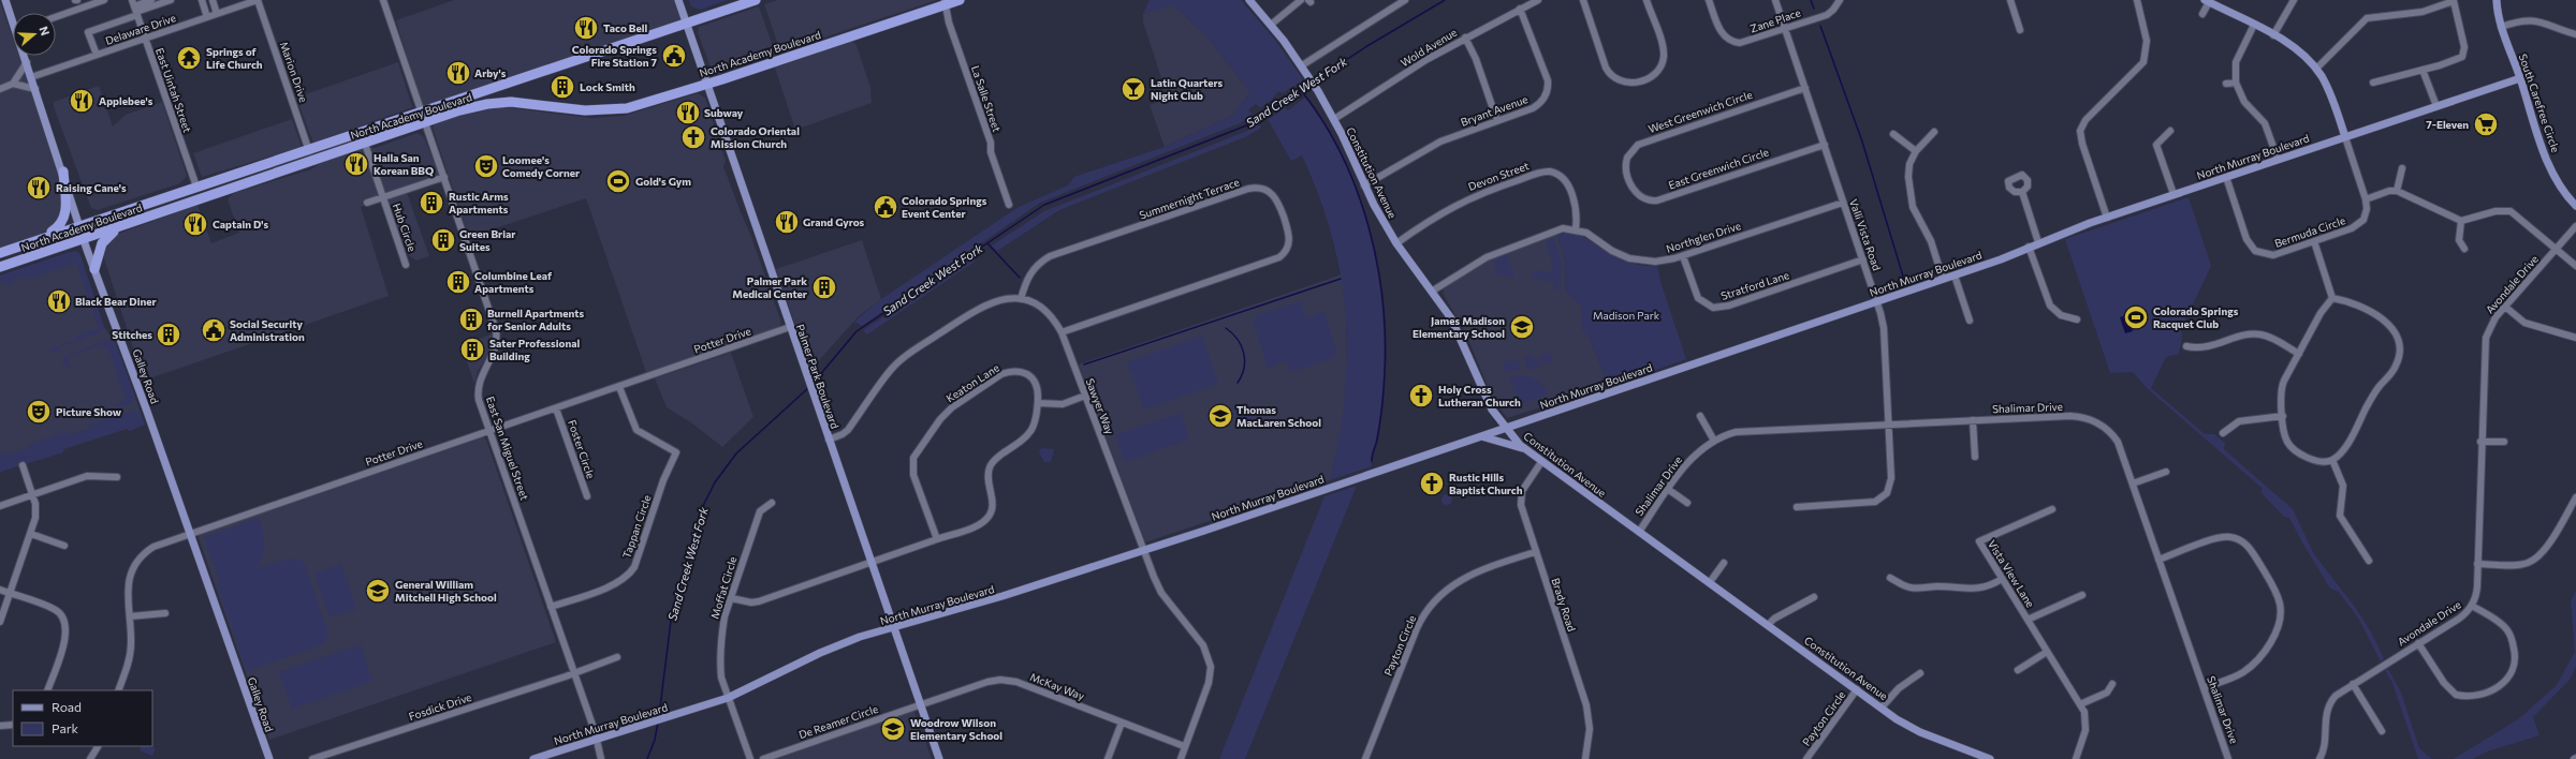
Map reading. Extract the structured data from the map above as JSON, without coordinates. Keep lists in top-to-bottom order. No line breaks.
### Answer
{"streets":{"highway":["North Academy Boulevard"],"main road":["South Carefree Circle","North Murray Boulevard","Constitution Avenue","Galley Road","Palmer Park Boulevard"],"street":["Zane Place","Delaware Drive","Wold Avenue","Marion Drive","East Uintah Street","La Salle Street","Bryant Avenue","West Greenwich Circle","East Greenwich Circle","Devon Street","Summernight Terrace","Hub Circle","Bermuda Circle","Valli Vista Road","Northglen Drive","Avondale Drive","Stratford Lane","Potter Drive","Keaton Lane","Sawyer Way","Shalimar Drive","East San Miguel Street","Foster Circle","Tappan Circle","Vista View Lane","Moffat Circle","Brady Road","Payton Circle","McKay Way","Fosdick Drive","De Reamer Circle"]},"crossings":[["Zane Place","Valli Vista Road"],["Delaware Drive","Marion Drive"],["Delaware Drive","East Uintah Street"],["Delaware Drive","Galley Road"],["Wold Avenue","Bryant Avenue"],["Wold Avenue","Constitution Avenue"],["North Academy Boulevard","Marion Drive"],["North Academy Boulevard","East Uintah Street"],["North Academy Boulevard","La Salle Street"],["North Academy Boulevard","Hub Circle"],["North Academy Boulevard","Galley Road"],["North Academy Boulevard","Palmer Park Boulevard"],["North Academy Boulevard","East San Miguel Street"],["South Carefree Circle","North Murray Boulevard"],["Bryant Avenue","Constitution Avenue"],["West Greenwich Circle","East Greenwich Circle"],["West Greenwich Circle","Valli Vista Road"],["North Murray Boulevard","Constitution Avenue"],["North Murray Boulevard","Bermuda Circle"],["North Murray Boulevard","Valli Vista Road"],["North Murray Boulevard","Palmer Park Boulevard"],["North Murray Boulevard","Sawyer Way"],["North Murray Boulevard","East San Miguel Street"],["North Murray Boulevard","Moffat Circle"],["East Greenwich Circle","Valli Vista Road"],["Constitution Avenue","Devon Street"],["Constitution Avenue","Shalimar Drive"],["Constitution Avenue","Brady Road"],["Constitution Avenue","Payton Circle"],["Devon Street","Northglen Drive"],["Summernight Terrace","Sawyer Way"],["Hub Circle","East San Miguel Street"],["Valli Vista Road","Northglen Drive"],["Valli Vista Road","Stratford Lane"],["Valli Vista Road","Shalimar Drive"],["Northglen Drive","Stratford Lane"],["Potter Drive","Galley Road"],["Potter Drive","Palmer Park Boulevard"],["Potter Drive","East San Miguel Street"],["Potter Drive","Foster Circle"],["Potter Drive","Tappan Circle"],["Palmer Park Boulevard","Keaton Lane"],["Palmer Park Boulevard","Sawyer Way"],["Palmer Park Boulevard","McKay Way"],["Palmer Park Boulevard","De Reamer Circle"],["Keaton Lane","Moffat Circle"],["Sawyer Way","McKay Way"],["East San Miguel Street","Tappan Circle"],["East San Miguel Street","Fosdick Drive"],["Brady Road","Payton Circle"],["McKay Way","De Reamer Circle"]],"water":["Sand Creek West Fork"],"parks":["Madison Park"],"places":{"restaurant":["Taco Bell","Arby's","Applebee's","Subway","Halla San Korean BBQ","Raising Cane's","Grand Gyros","Captain D's","Black Bear Diner"],"public building":["Colorado Springs Fire Station 7","Colorado Springs Event Center","Social Security Administration"],"temple":["Springs of Life Church"],"building":["Lock Smith","Rustic Arms Apartments","Green Briar Suites","Columbine Leaf Apartments","Palmer Park Medical Center","Burnell Apartments for Senior Adults","Stitches","Sater Professional Building"],"bar":["Latin Quarters Night Club"],"supermarket":["7-Eleven"],"church":["Colorado Oriental Mission Church","Holy Cross Lutheran Church","Rustic Hills Baptist Church"],"theatre":["Loomee's Comedy Corner","Picture Show"],"sports":["Gold's Gym","Colorado Springs Racquet Club"],"school or university":["James Madison Elementary School","Thomas MacLaren School","General William Mitchell High School","Woodrow Wilson Elementary School"]},"legend":["Road","Park"],"north":"right"}
